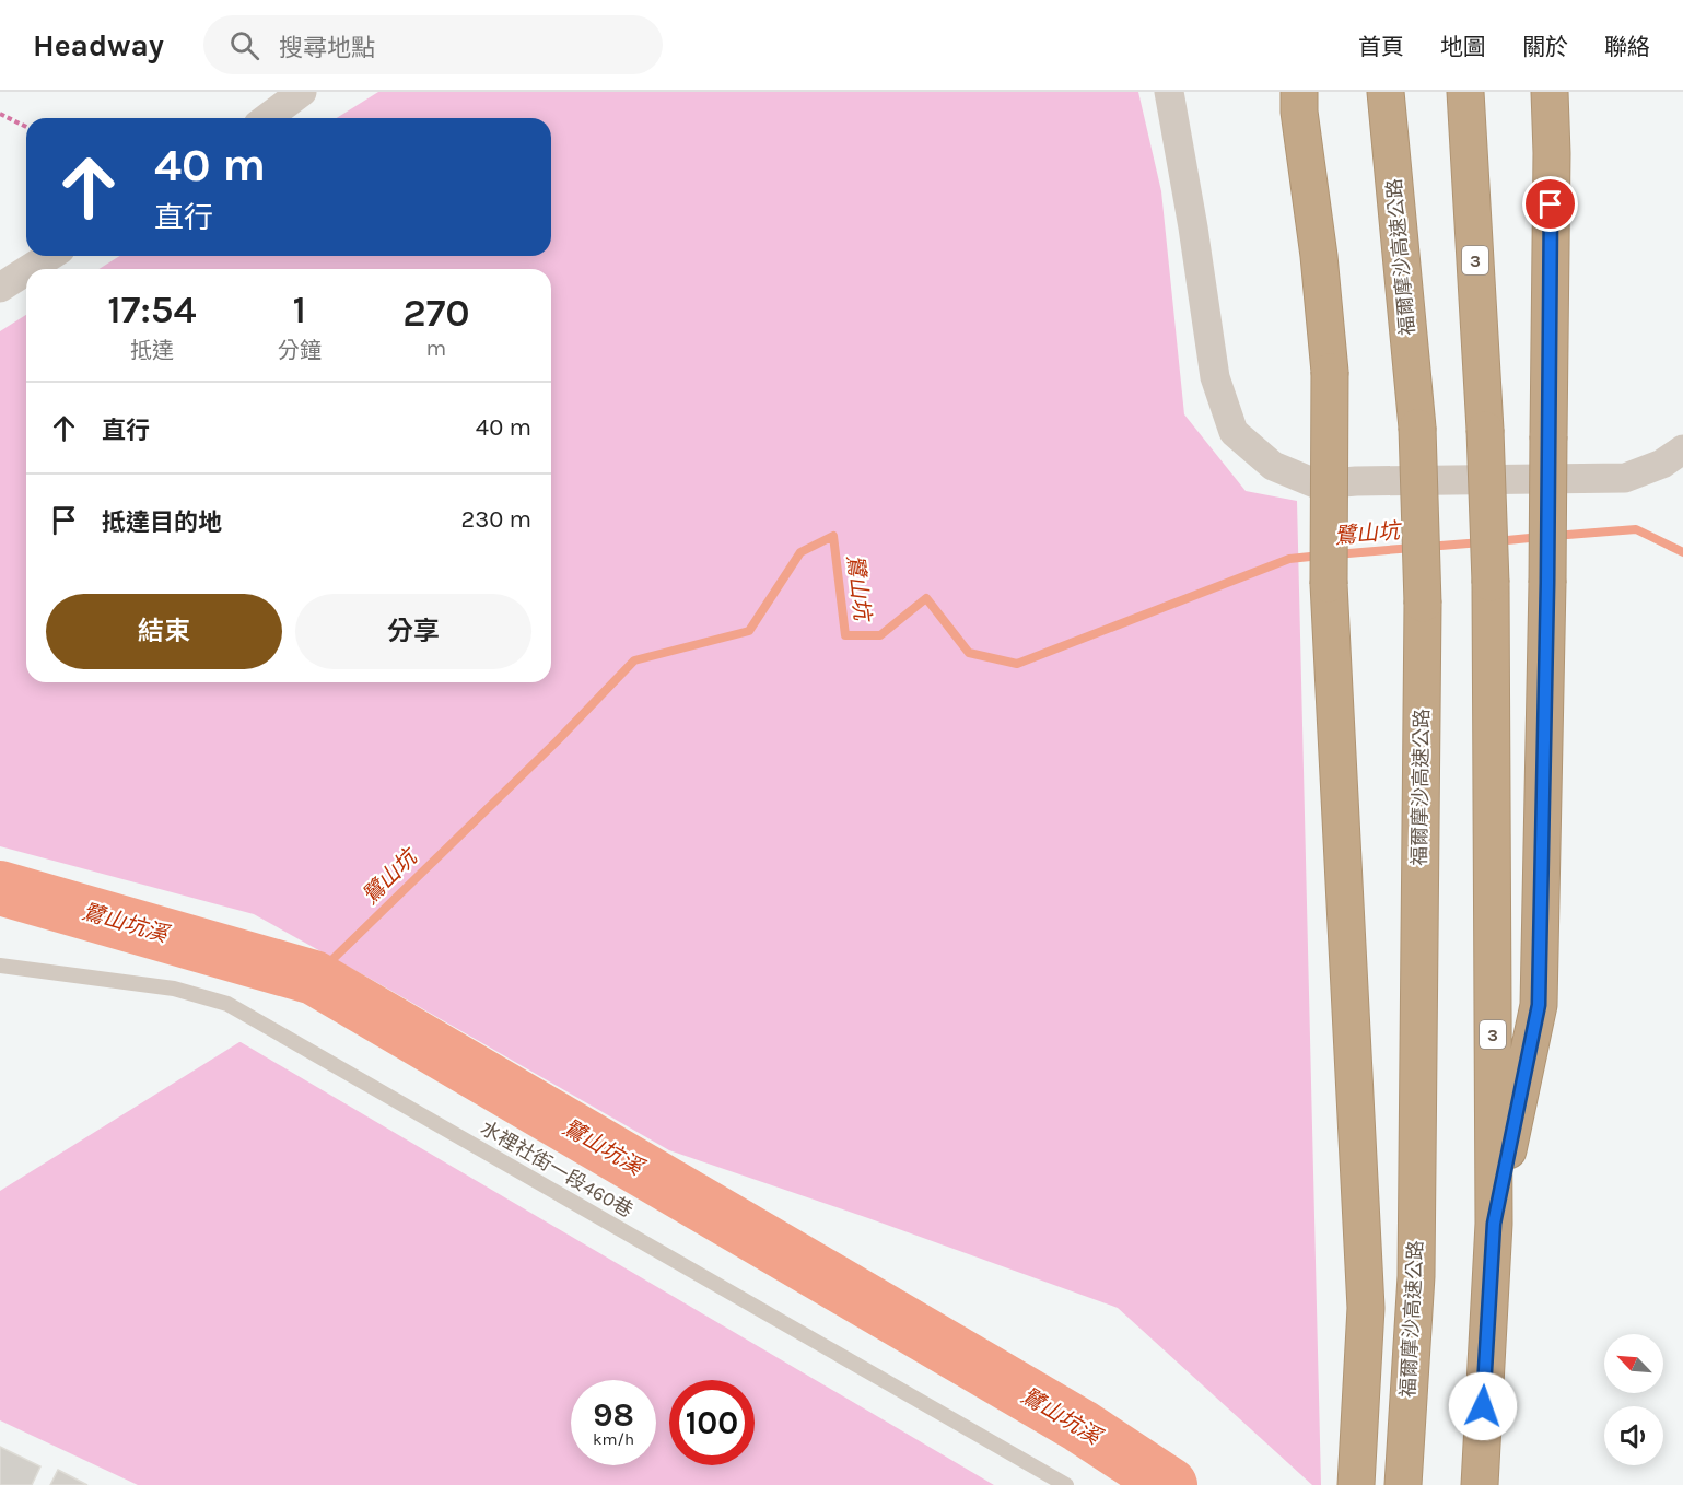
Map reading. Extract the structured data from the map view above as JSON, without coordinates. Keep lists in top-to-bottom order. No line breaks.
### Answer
{"streets":{"highway":["福爾摩沙高速公路","3"],"lane":["水裡社街一段460巷"]},"water":["鷺山坑","鷺山坑溪"],"north":"top left","page":{"header":"Headway","search":"搜尋地點","nav":["首頁","地圖","關於","聯絡"],"turn":["40 m","直行"],"eta":["17:54","抵達","1","分鐘","270","m"],"list":[{"name":"直行","value":"40 m"},{"name":"抵達目的地","value":"230 m"}],"buttons":["結束","分享"],"speed":"98 km/h","limit":"100"}}
